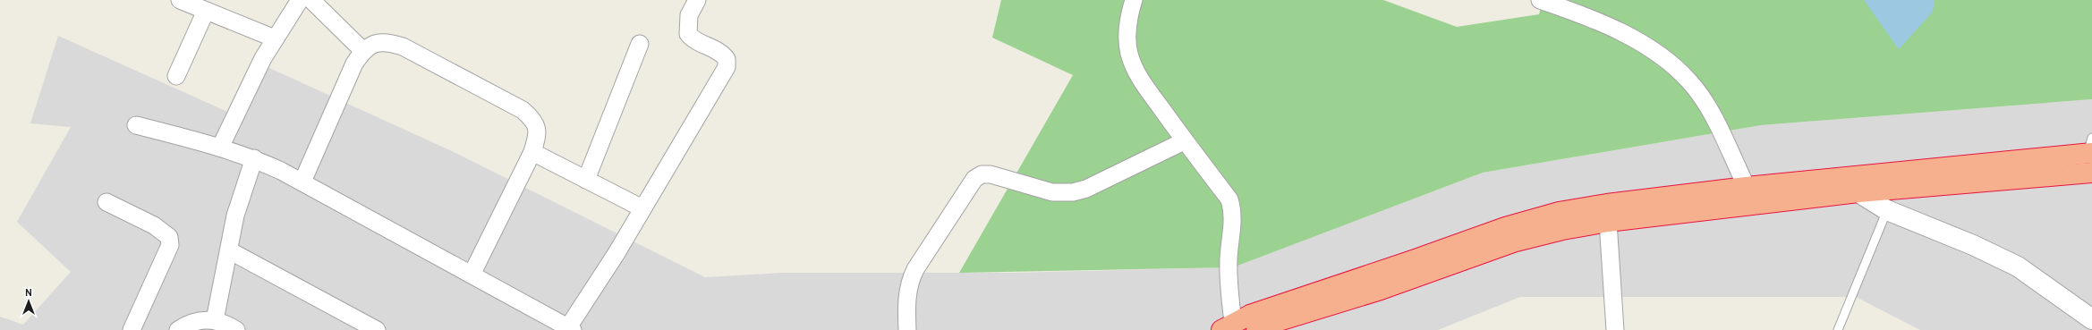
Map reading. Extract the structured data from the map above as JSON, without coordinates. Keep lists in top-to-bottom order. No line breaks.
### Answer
{"north":"top"}
